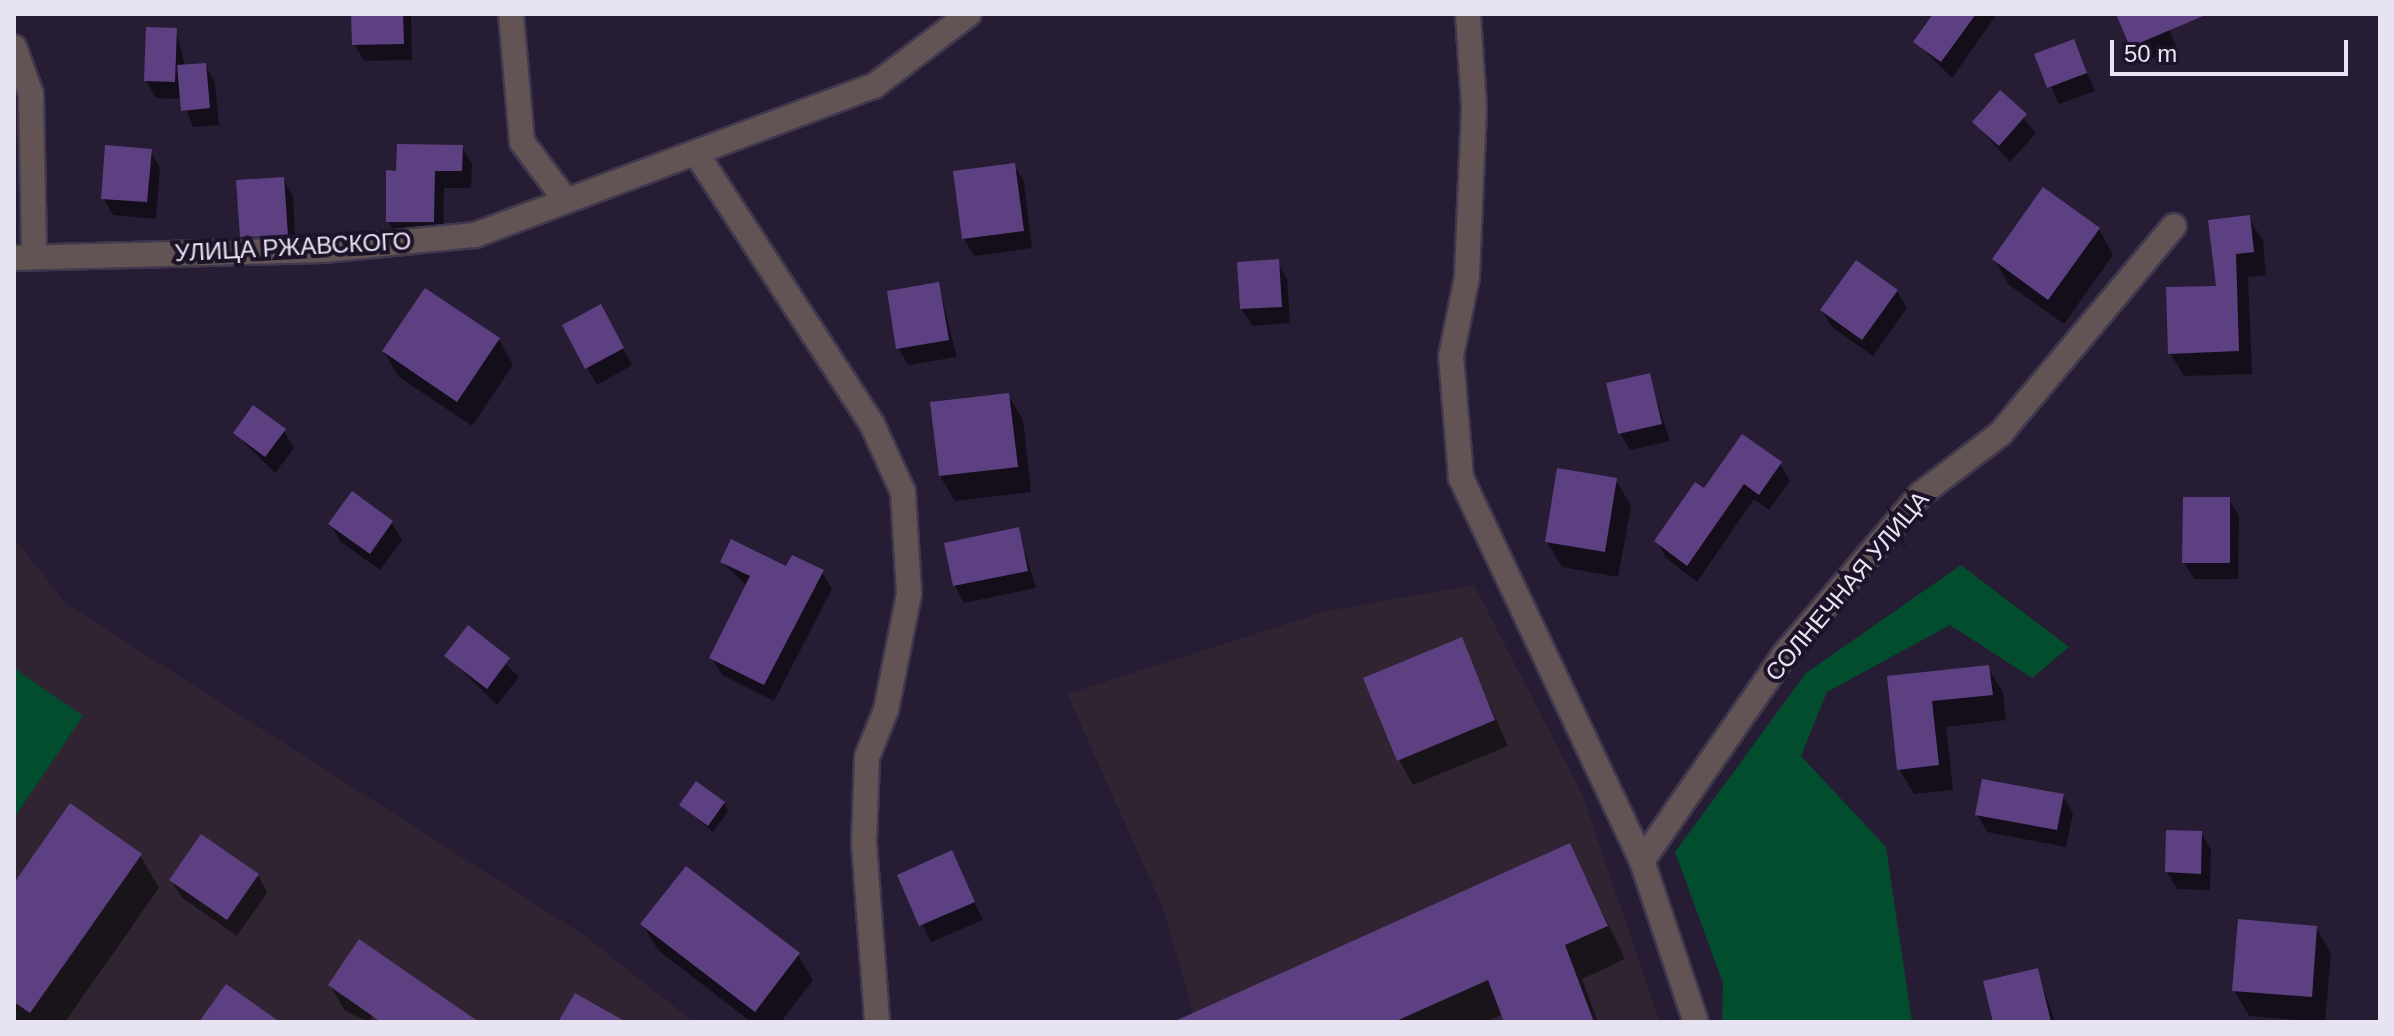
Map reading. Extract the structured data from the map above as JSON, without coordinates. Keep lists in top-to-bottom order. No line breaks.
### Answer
{"streets":{"street":["УЛИЦА РЖАВСКОГО","СОЛНЕЧНАЯ УЛИЦА"]},"scale_bar":"50 m"}
